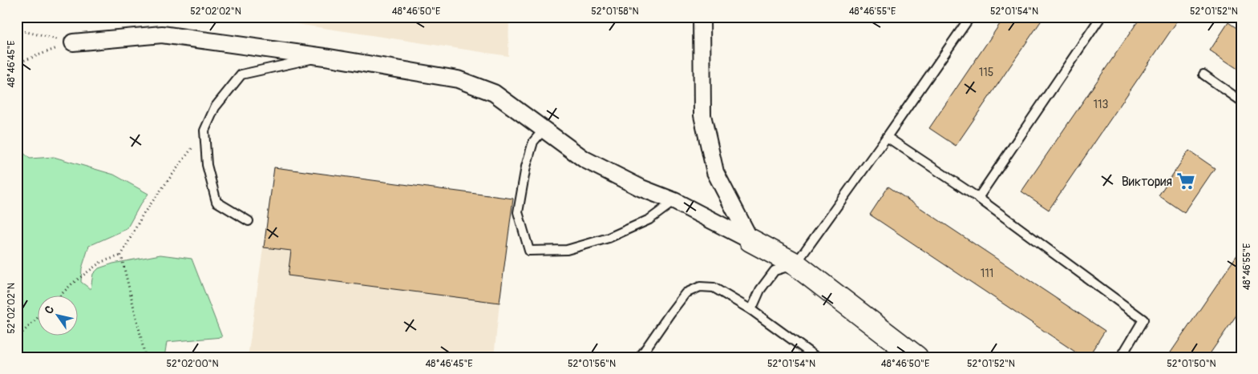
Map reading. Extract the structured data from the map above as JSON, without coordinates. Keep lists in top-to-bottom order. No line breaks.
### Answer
{"places":{"supermarket":["Виктория"]},"house_numbers":["115","113","111"],"north":"top left","coordinates":["52°02'02\"N","48°46'50\"E","52°01'58\"N","48°46'55\"E","52°01'54\"N","52°01'52\"N","48°46'45\"E","52°02'00\"N","52°01'56\"N","52°01'50\"N"]}
